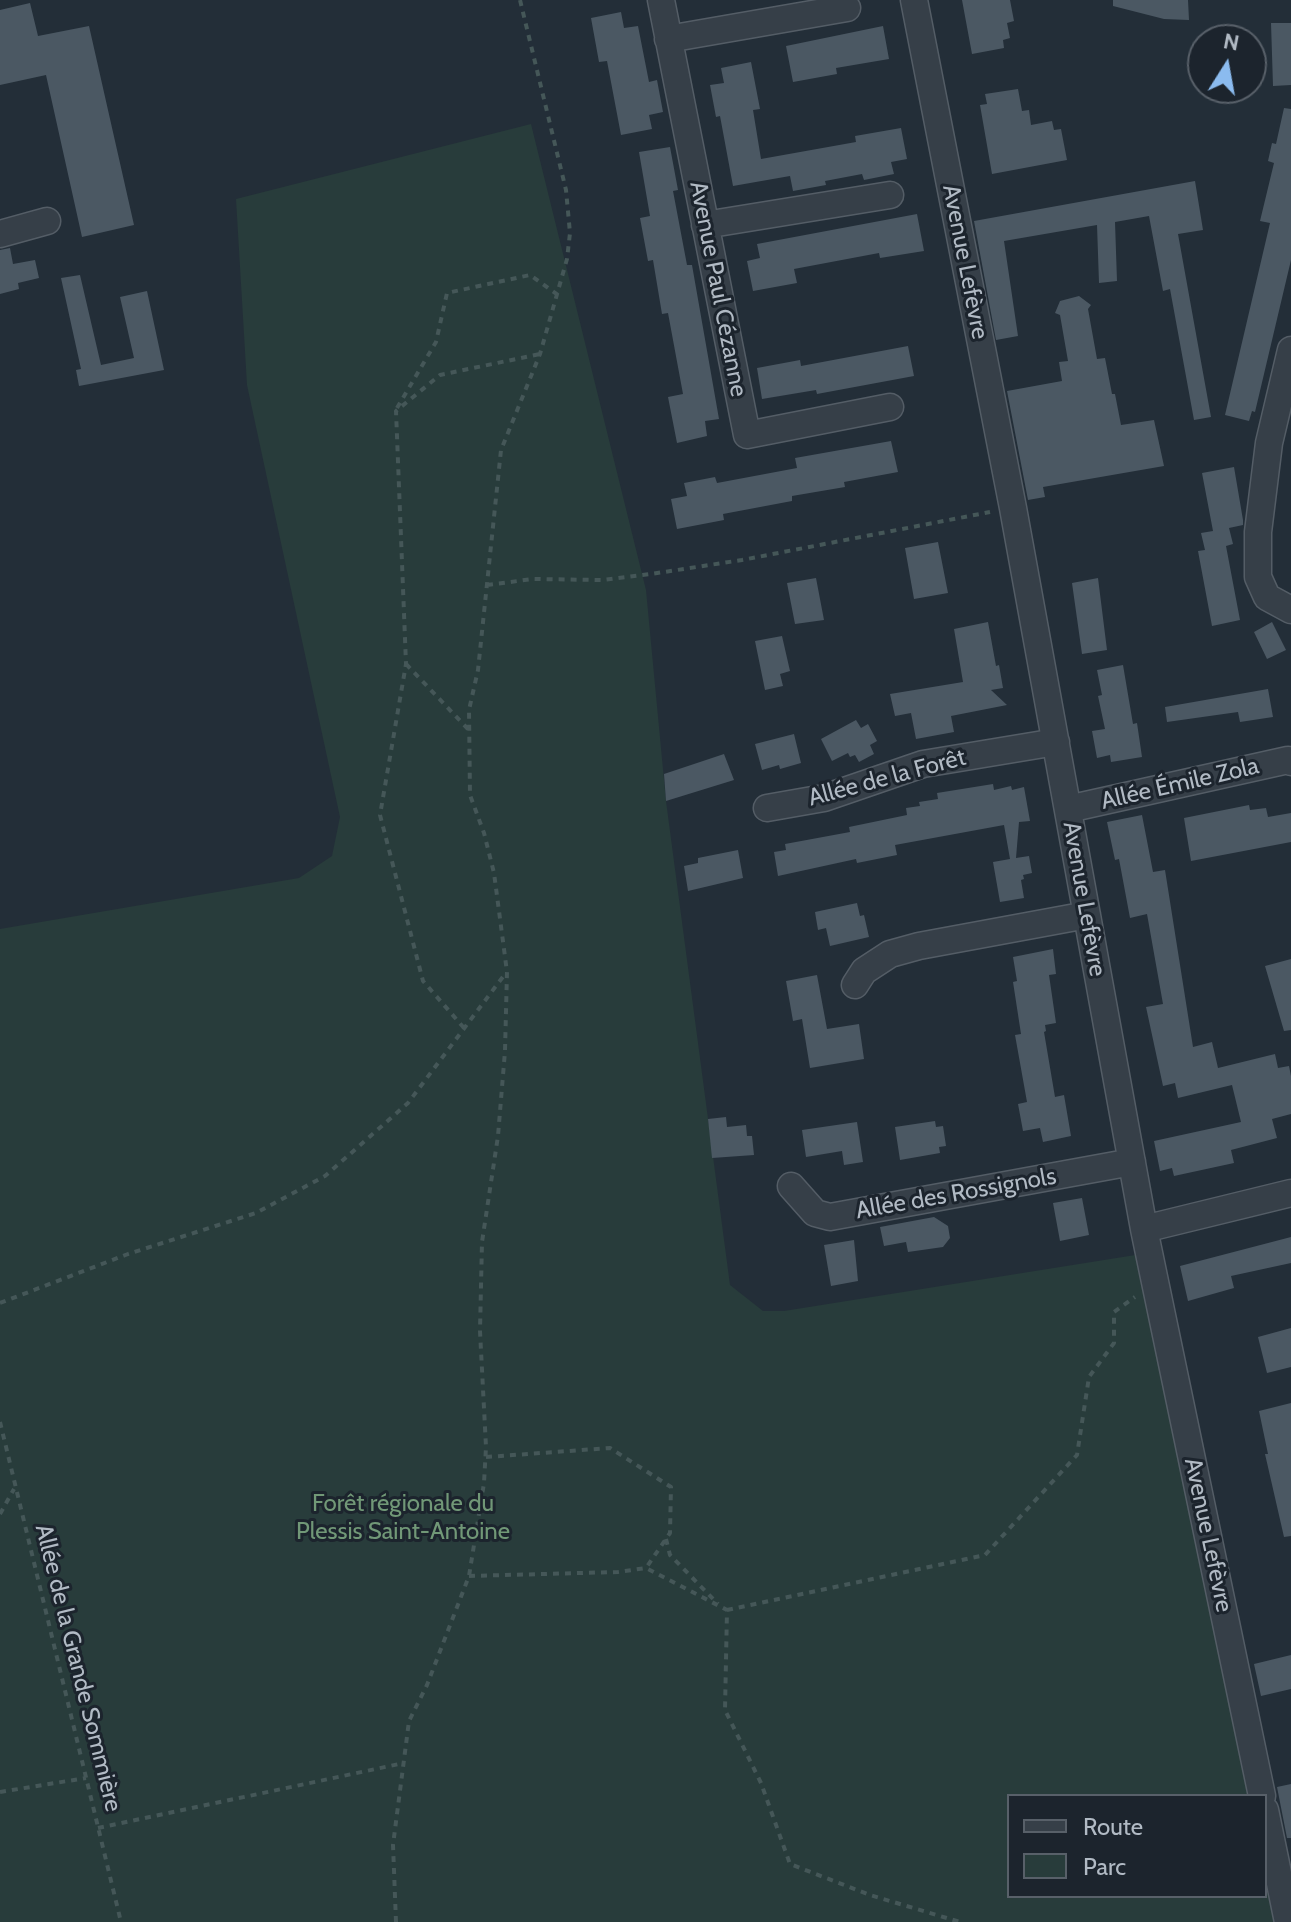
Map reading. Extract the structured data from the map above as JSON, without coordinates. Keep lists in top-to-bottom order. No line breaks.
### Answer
{"streets":{"street":["Avenue Lefèvre","Avenue Paul Cézanne","Allée de la Forêt","Allée Émile Zola","Allée des Rossignols"],"path":["Allée de la Grande Sommière"]},"crossings":[["Avenue Lefèvre","Allée de la Forêt"],["Avenue Lefèvre","Allée Émile Zola"],["Avenue Lefèvre","Allée des Rossignols"]],"parks":["Forêt régionale du Plessis Saint-Antoine"],"legend":["Route","Parc"],"north":"top"}
